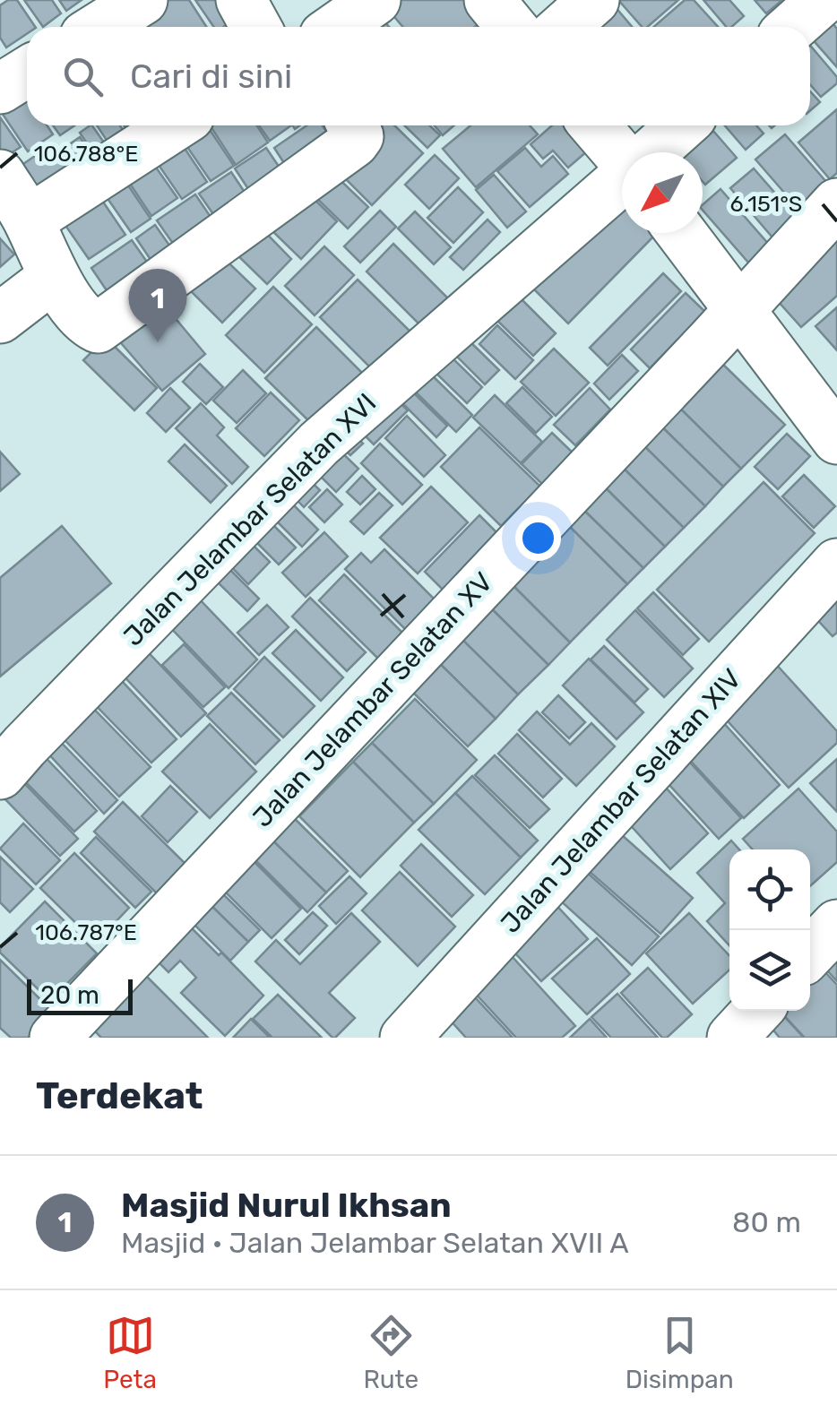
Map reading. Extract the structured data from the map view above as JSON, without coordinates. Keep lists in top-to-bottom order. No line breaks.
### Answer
{"streets":{"street":["Jalan Jelambar Selatan XVI","Jalan Jelambar Selatan XV","Jalan Jelambar Selatan XIV"]},"scale_bar":"20 m","north":"bottom left","page":{"search":"Cari di sini","pins":"1","scale":"20 m","heading":"Terdekat","list":[{"mark":"1","name":"Masjid Nurul Ikhsan","note":"Masjid · Jalan Jelambar Selatan XVII A","value":"80 m"}],"nav":["Peta","Rute","Disimpan"]},"coordinates":["106.788°E","6.151°S","106.787°E"]}
